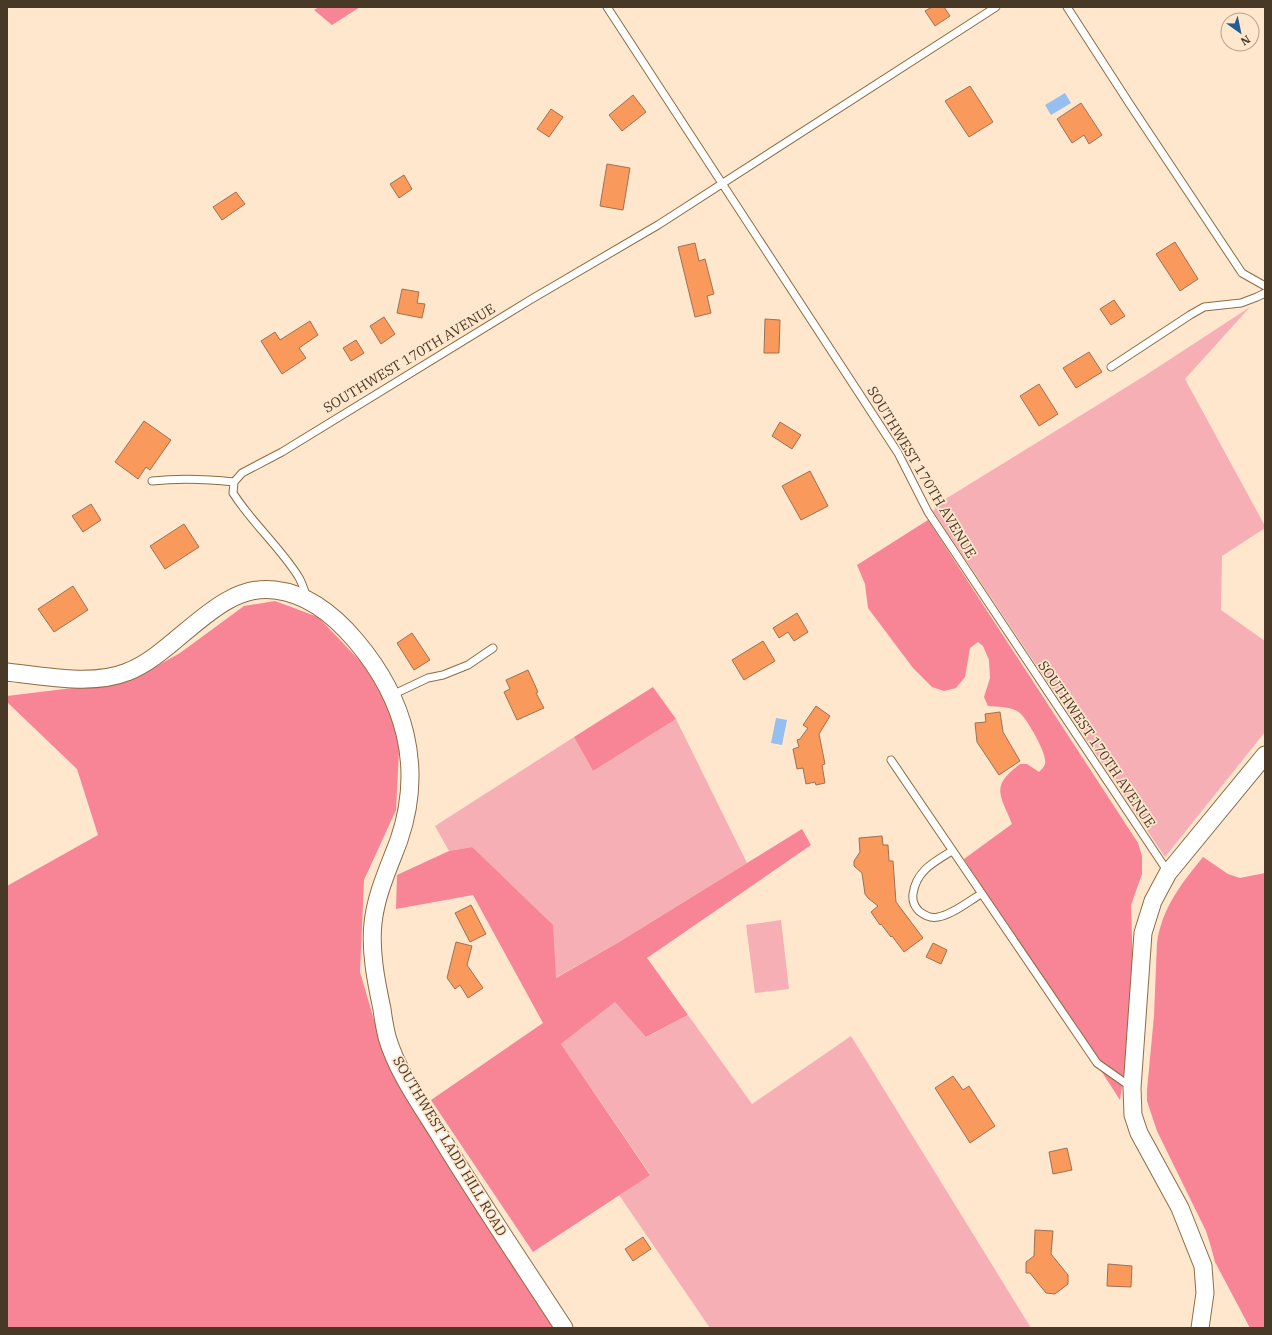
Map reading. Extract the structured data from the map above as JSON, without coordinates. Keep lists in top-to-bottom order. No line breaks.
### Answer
{"streets":{"street":["SOUTHWEST LADD HILL ROAD"],"lane":["SOUTHWEST 170TH AVENUE"]},"north":"bottom right"}
